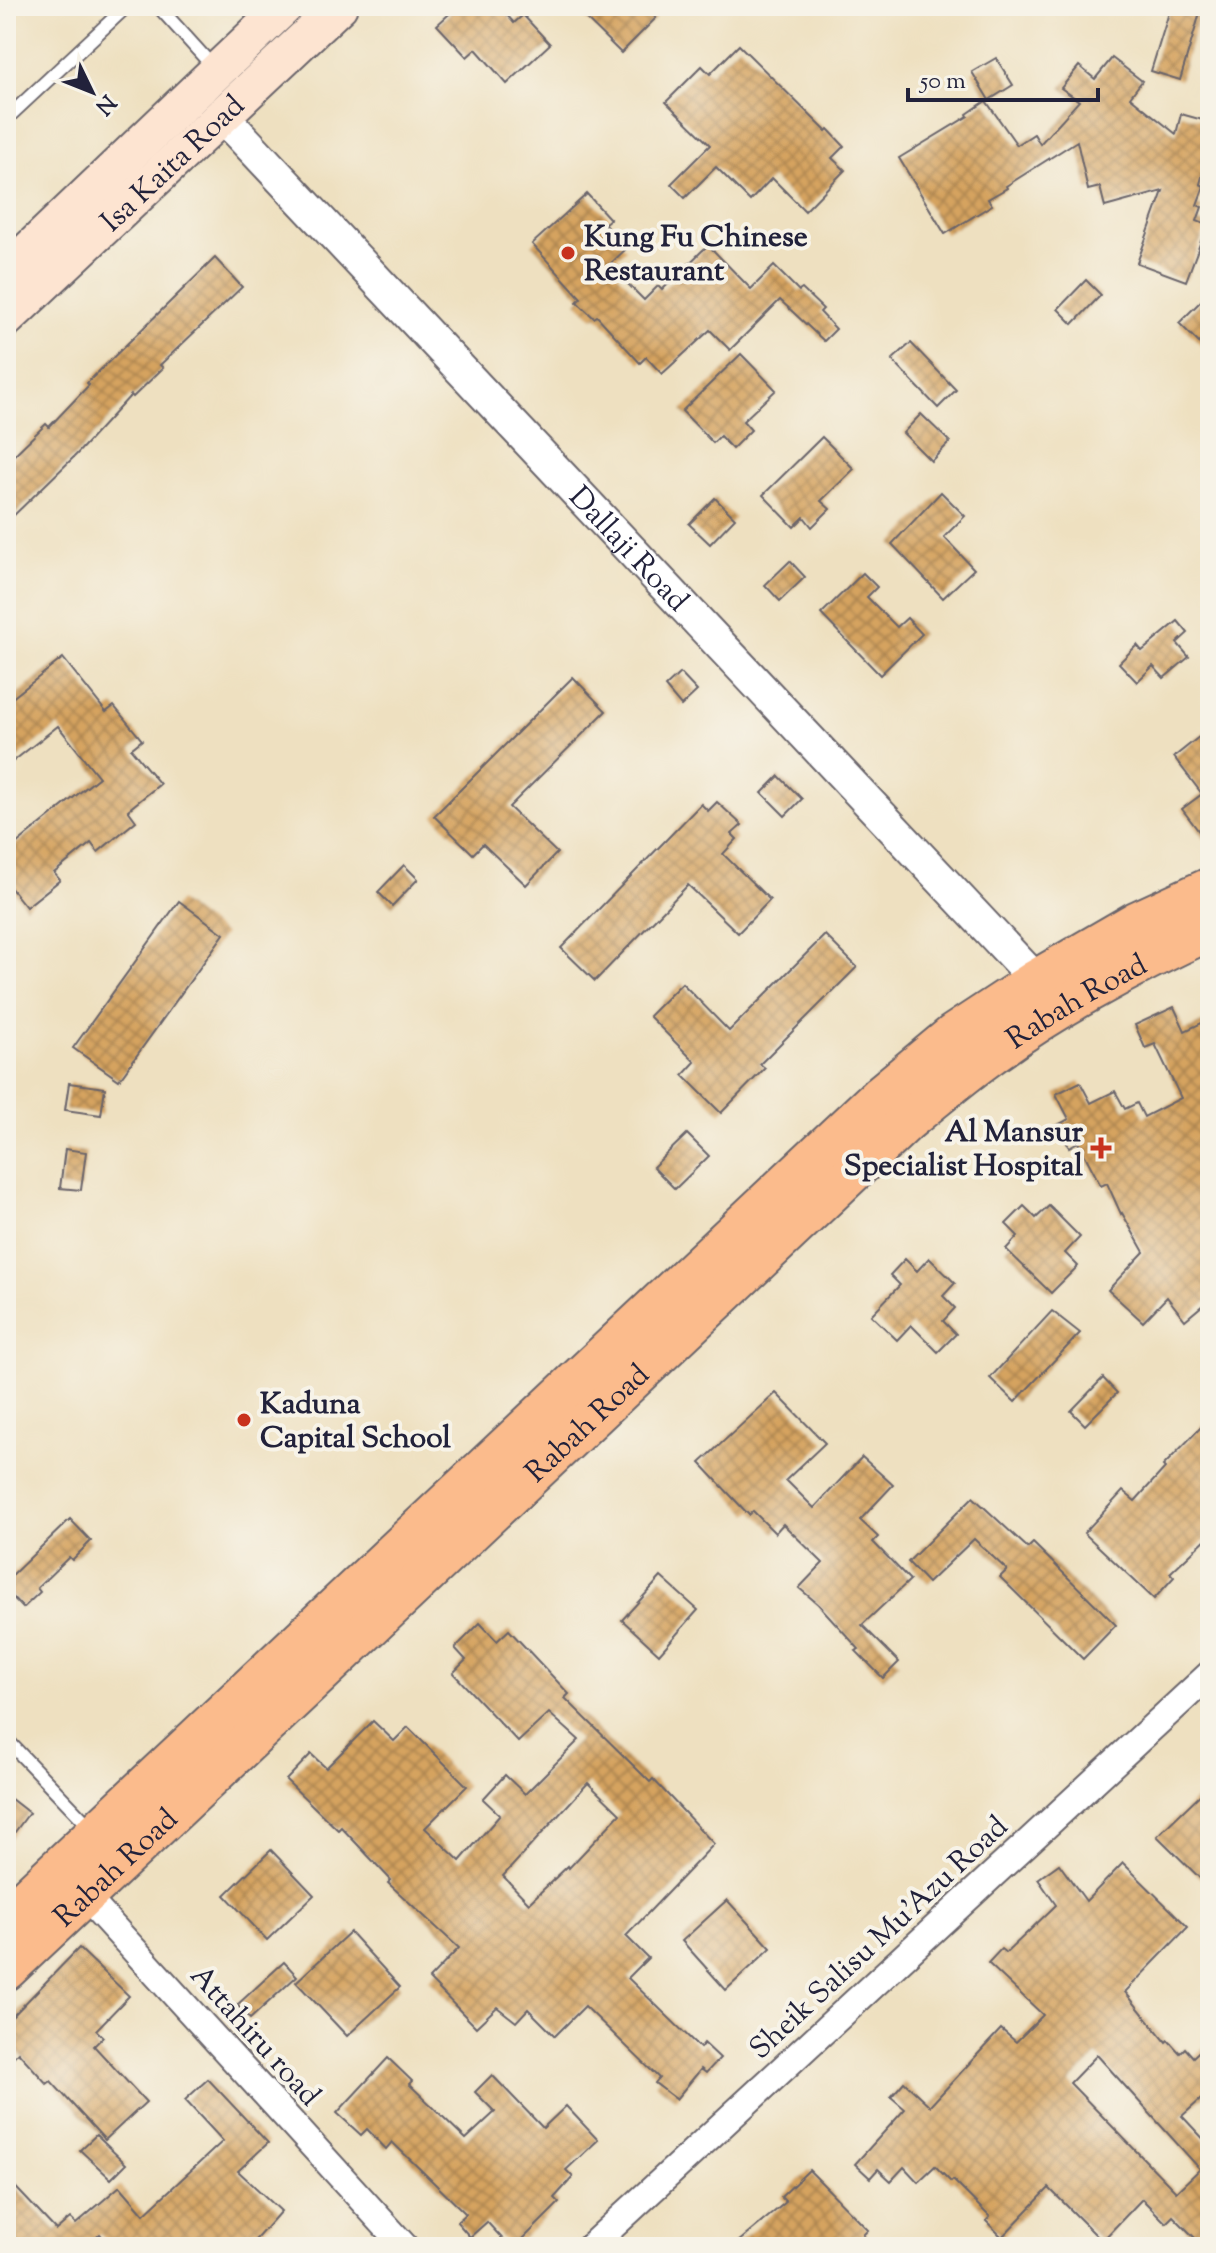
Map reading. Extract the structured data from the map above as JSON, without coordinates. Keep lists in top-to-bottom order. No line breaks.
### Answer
{"streets":{"main road":["Isa Kaita Road","Rabah Road"],"street":["Dallaji Road","Sheik Salisu Mu'Azu Road","Attahiru road"]},"crossings":[["Isa Kaita Road","Dallaji Road"],["Dallaji Road","Rabah Road"],["Rabah Road","Attahiru road"]],"places":{"other":["Kung Fu Chinese Restaurant","Kaduna Capital School"],"health":["Al Mansur Specialist Hospital"]},"scale_bar":"50 m","north":"bottom right"}
